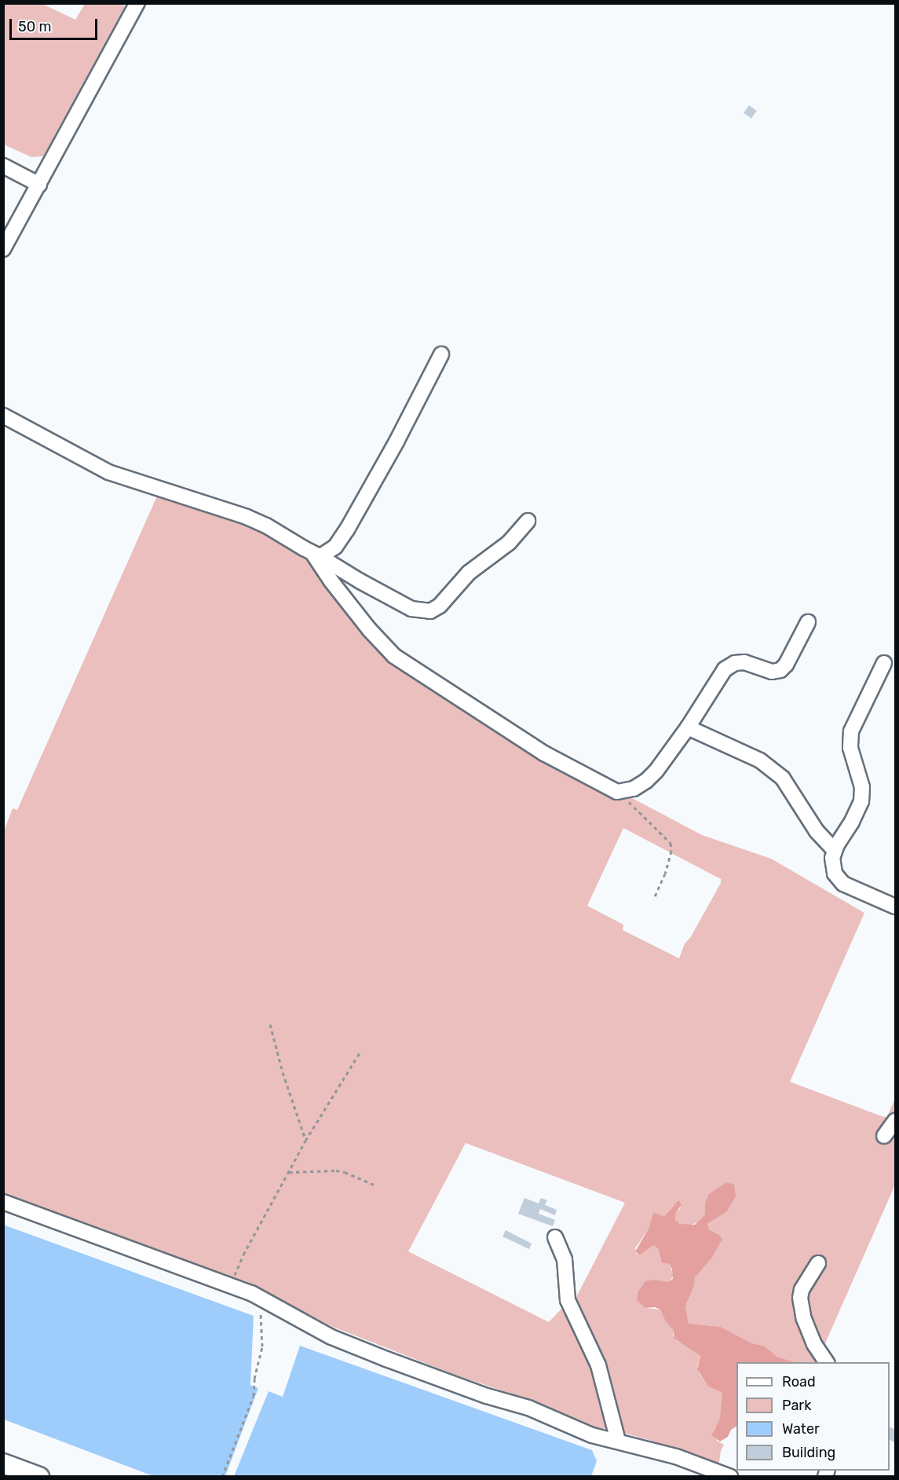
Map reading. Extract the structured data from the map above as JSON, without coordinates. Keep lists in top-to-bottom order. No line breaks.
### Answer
{"legend":["Road","Park","Water","Building"],"scale_bar":"50 m"}
